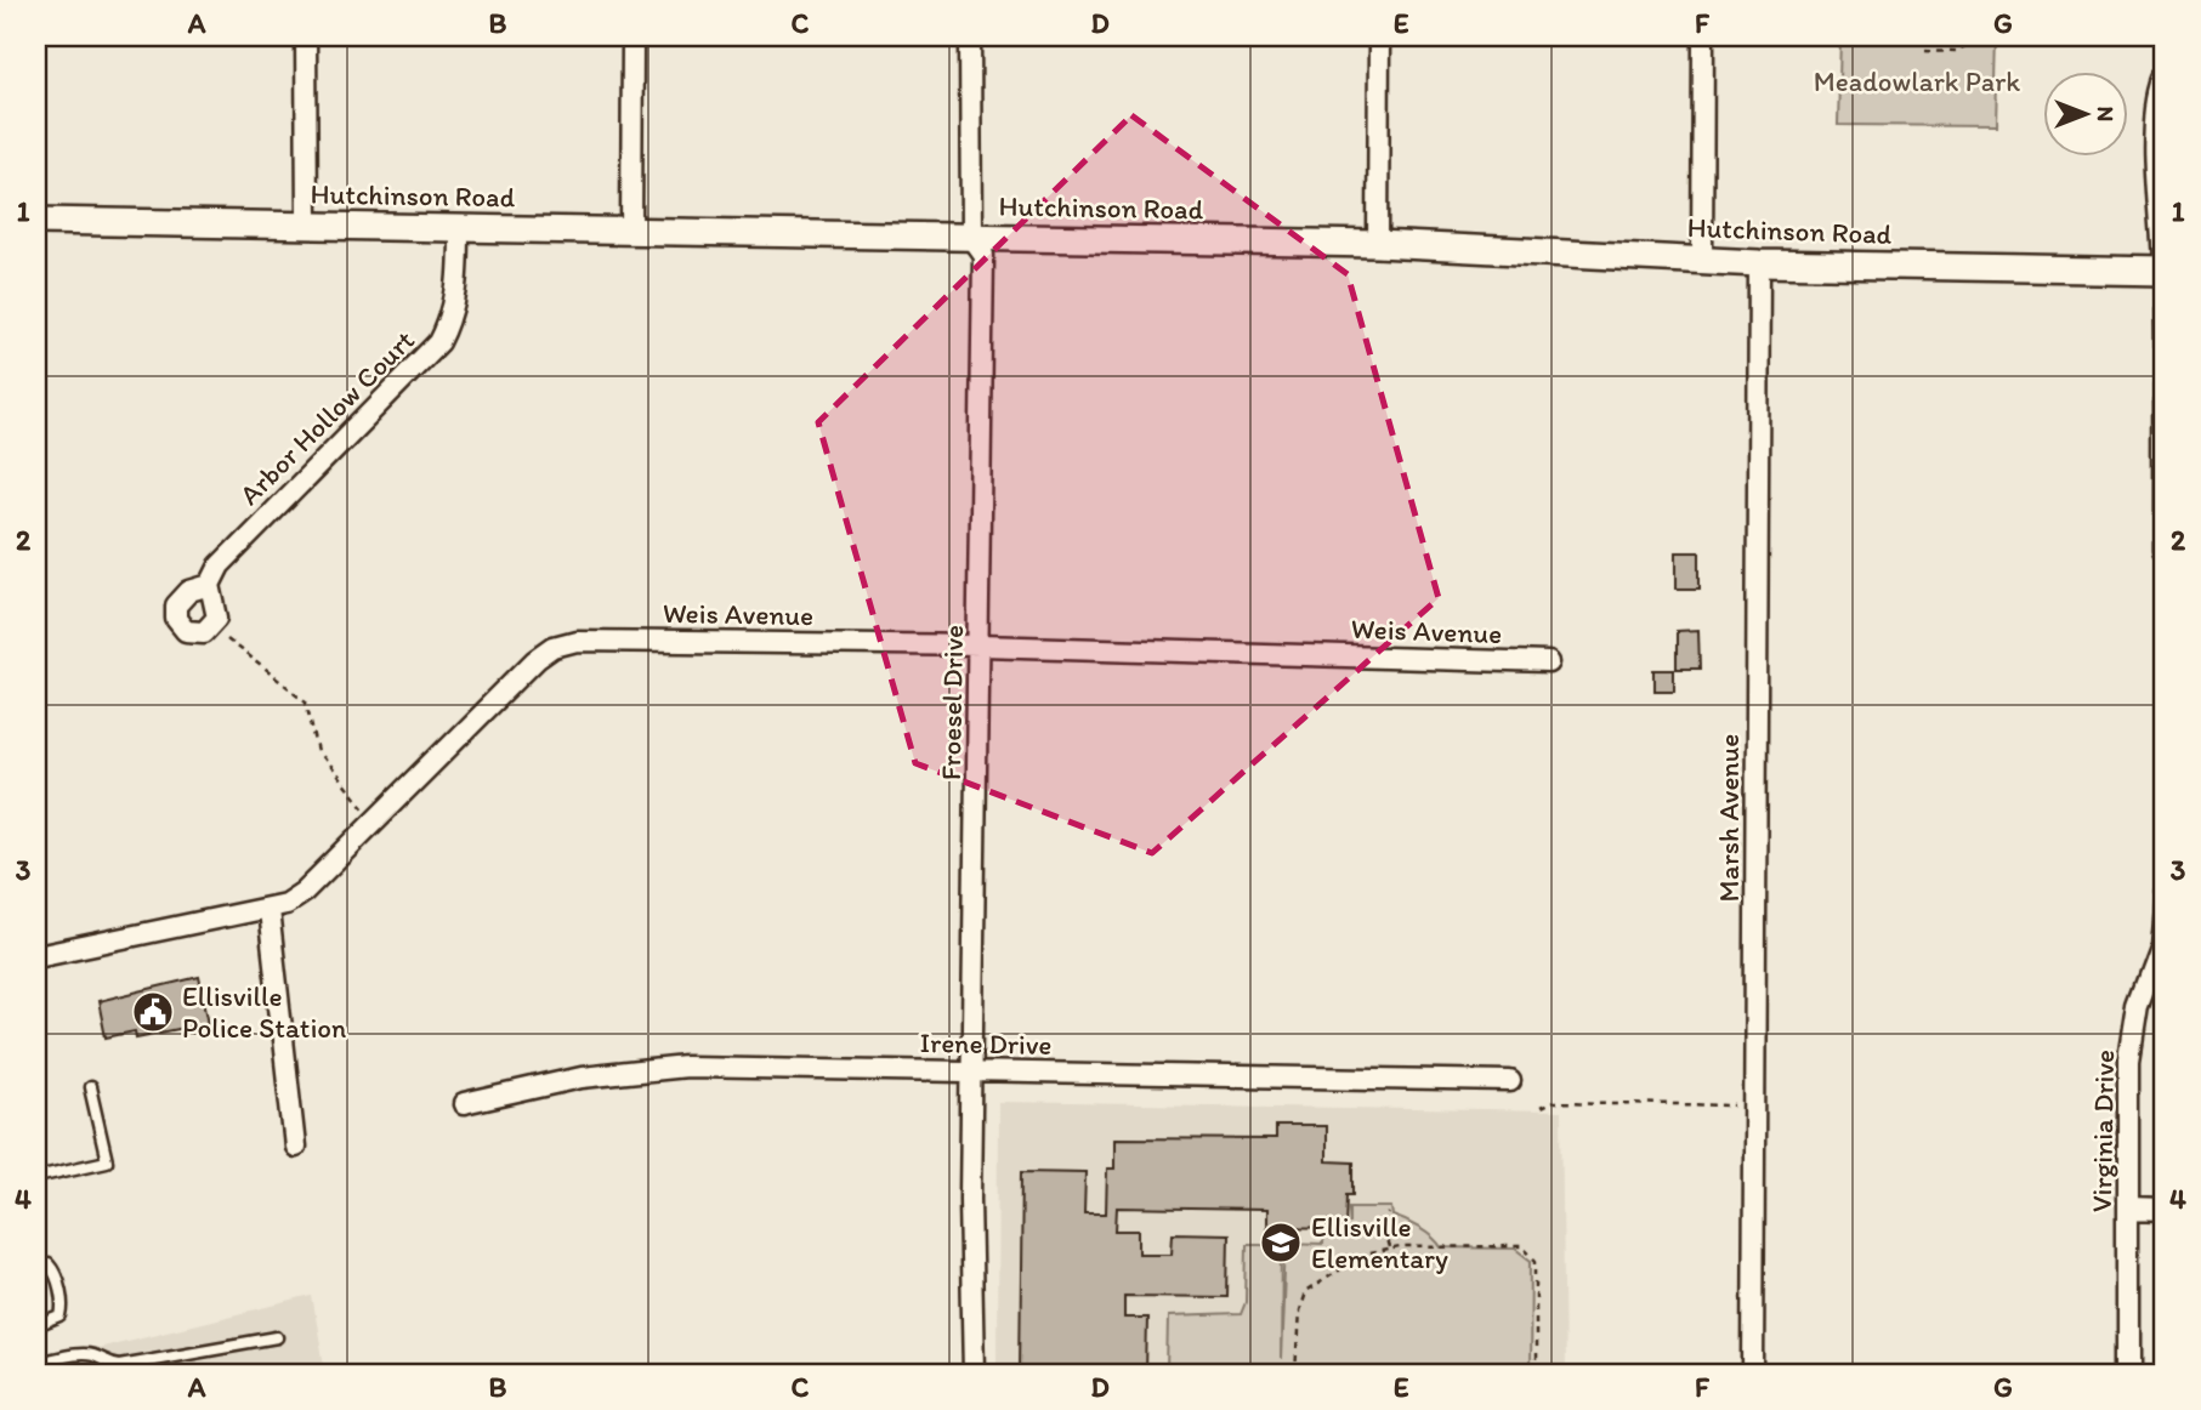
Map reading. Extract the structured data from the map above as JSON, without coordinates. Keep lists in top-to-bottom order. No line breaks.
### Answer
{"streets":{"street":["Hutchinson Road","Arbor Hollow Court","Weis Avenue","Froesel Drive","Marsh Avenue","Irene Drive","Virginia Drive"]},"crossings":[["Hutchinson Road","Arbor Hollow Court"],["Hutchinson Road","Froesel Drive"],["Hutchinson Road","Marsh Avenue"],["Weis Avenue","Froesel Drive"],["Froesel Drive","Irene Drive"]],"parks":["Meadowlark Park"],"places":{"public building":["Ellisville Police Station"],"school or university":["Ellisville Elementary"]},"north":"right","grid":{"columns":["A","B","C","D","E","F","G"],"rows":["1","2","3","4"]}}
